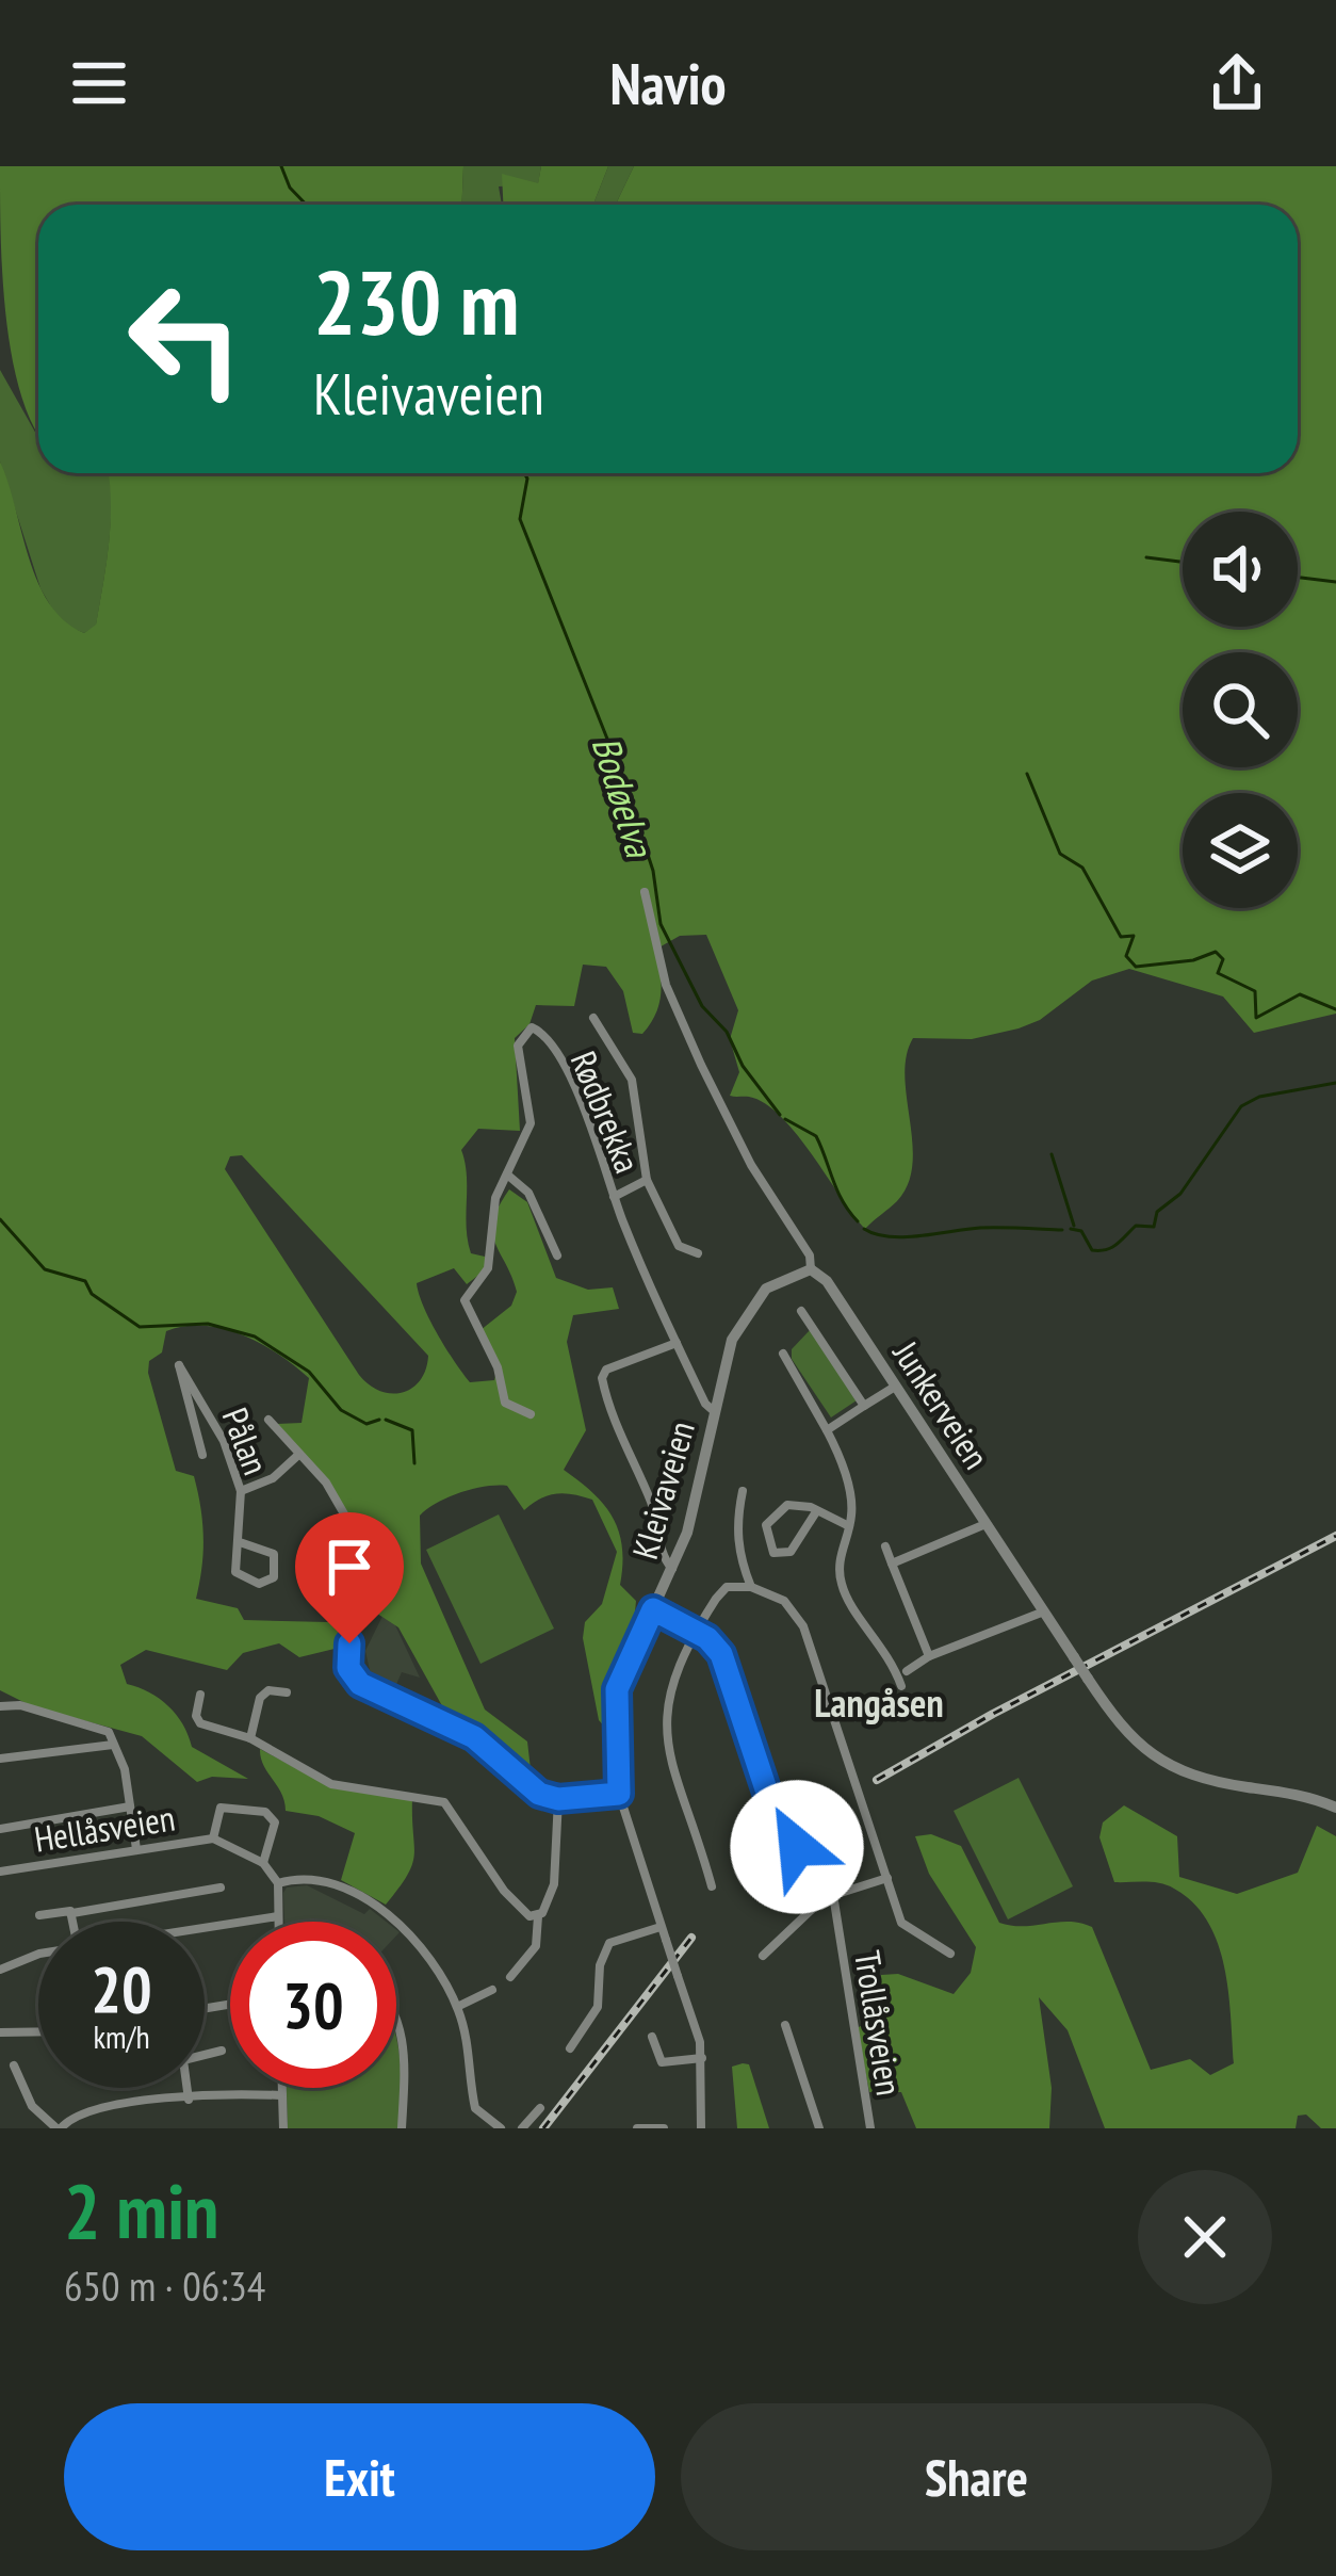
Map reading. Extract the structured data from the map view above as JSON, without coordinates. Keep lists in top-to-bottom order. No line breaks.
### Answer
{"streets":{"street":["Rødbrekka","Junkerveien","Pålan","Kleivaveien","Hellåsveien","Trollåsveien"]},"crossings":[["Rødbrekka","Kleivaveien"],["Junkerveien","Kleivaveien"],["Kleivaveien","Trollåsveien"]],"districts":["Langåsen"],"water":["Bodøelva"],"page":{"header":"Navio","turn":["230 m","Kleivaveien"],"speed":"20 km/h","limit":"30","heading":["2 min","650 m · 06:34"],"buttons":["Exit","Share"]}}
